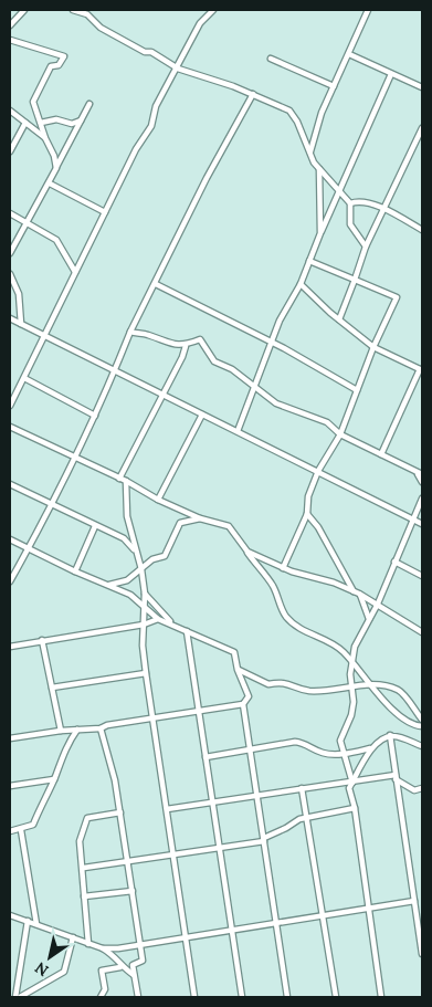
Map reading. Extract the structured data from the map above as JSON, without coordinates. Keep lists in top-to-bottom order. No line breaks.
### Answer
{"north":"bottom left"}
